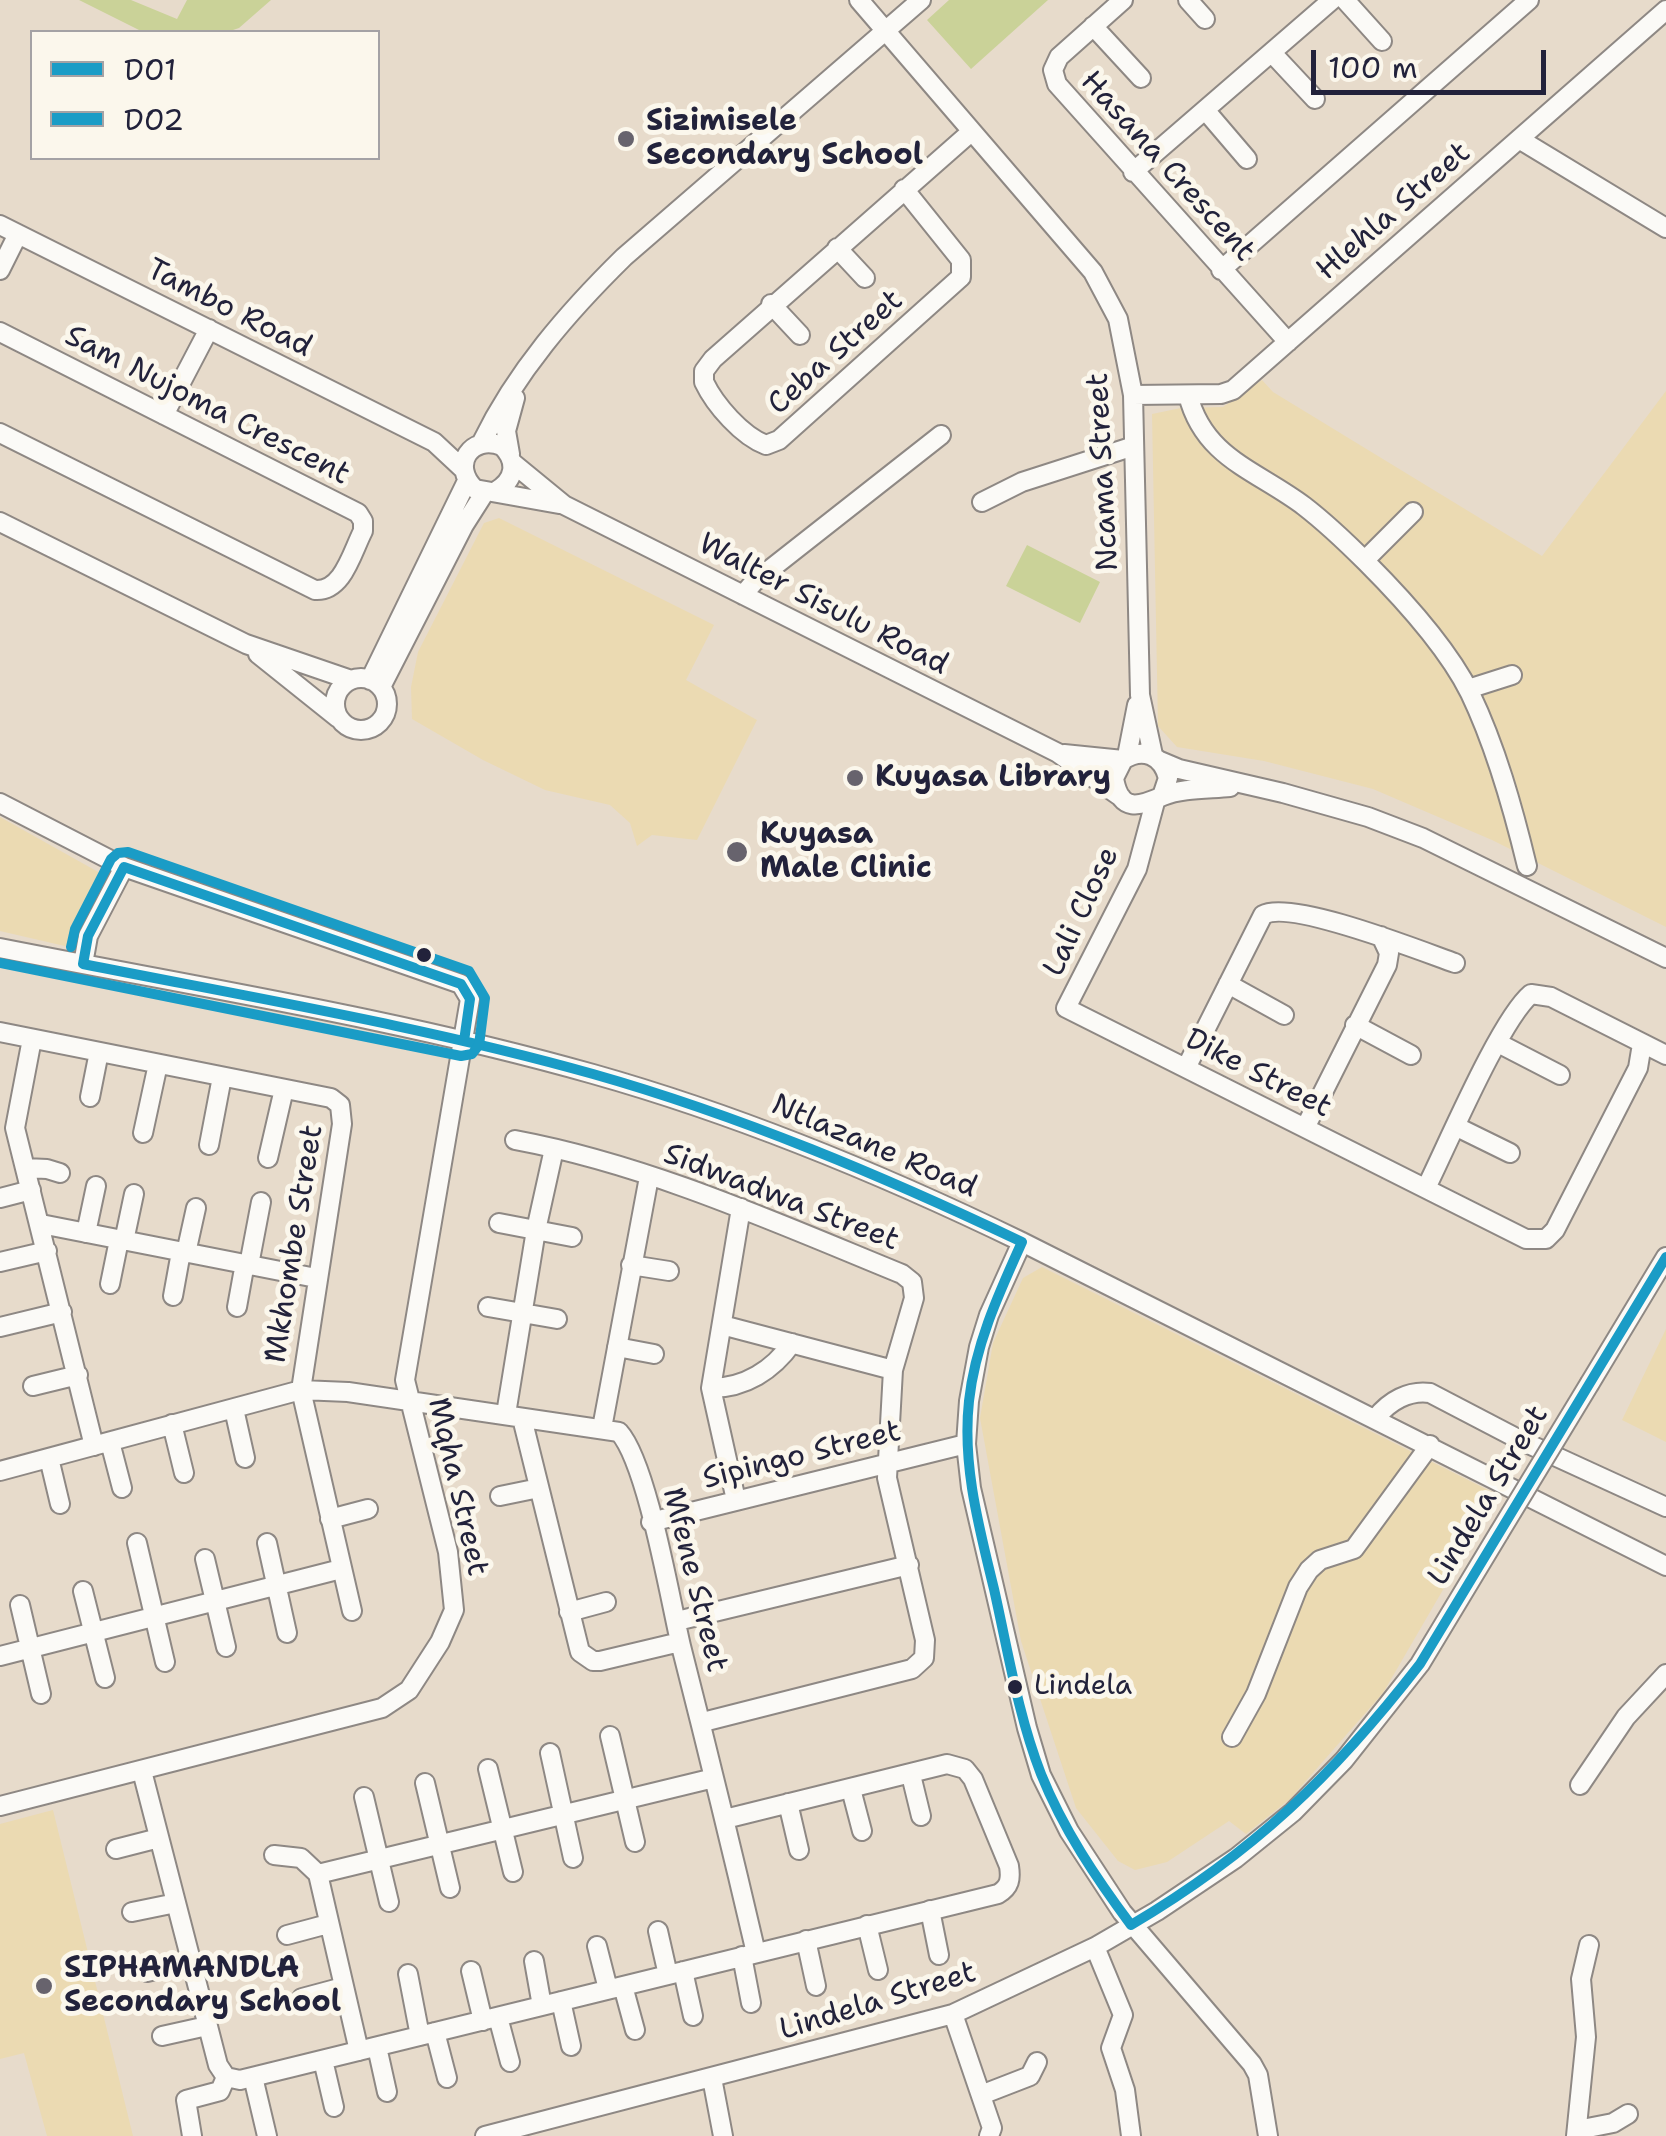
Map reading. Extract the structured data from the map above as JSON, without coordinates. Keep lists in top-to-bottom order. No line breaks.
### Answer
{"streets":{"street":["Hasana Crescent","Hlehla Street","Tambo Road","Ceba Street","Sam Nujoma Crescent","Ncama Street","Walter Sisulu Road","Lali Close","Dike Street","Ntlazane Road","Sidwadwa Street","Mkhombe Street","Sipingo Street","Mqha Street","Lindela Street","Mfene Street"]},"crossings":[["Hasana Crescent","Hlehla Street"],["Hlehla Street","Ncama Street"],["Tambo Road","Walter Sisulu Road"],["Ceba Street","Ncama Street"],["Ncama Street","Walter Sisulu Road"],["Ncama Street","Lali Close"],["Walter Sisulu Road","Lali Close"],["Lali Close","Dike Street"],["Ntlazane Road","Mqha Street"],["Sidwadwa Street","Sipingo Street"],["Sidwadwa Street","Mfene Street"],["Sipingo Street","Mfene Street"]],"places":["Sizimisele Secondary School","Kuyasa Library","Kuyasa Male Clinic","Lindela","SIPHAMANDLA Secondary School"],"lines":["transit line D02","transit line D01"],"legend":["D01","D02"],"scale_bar":"100 m"}
